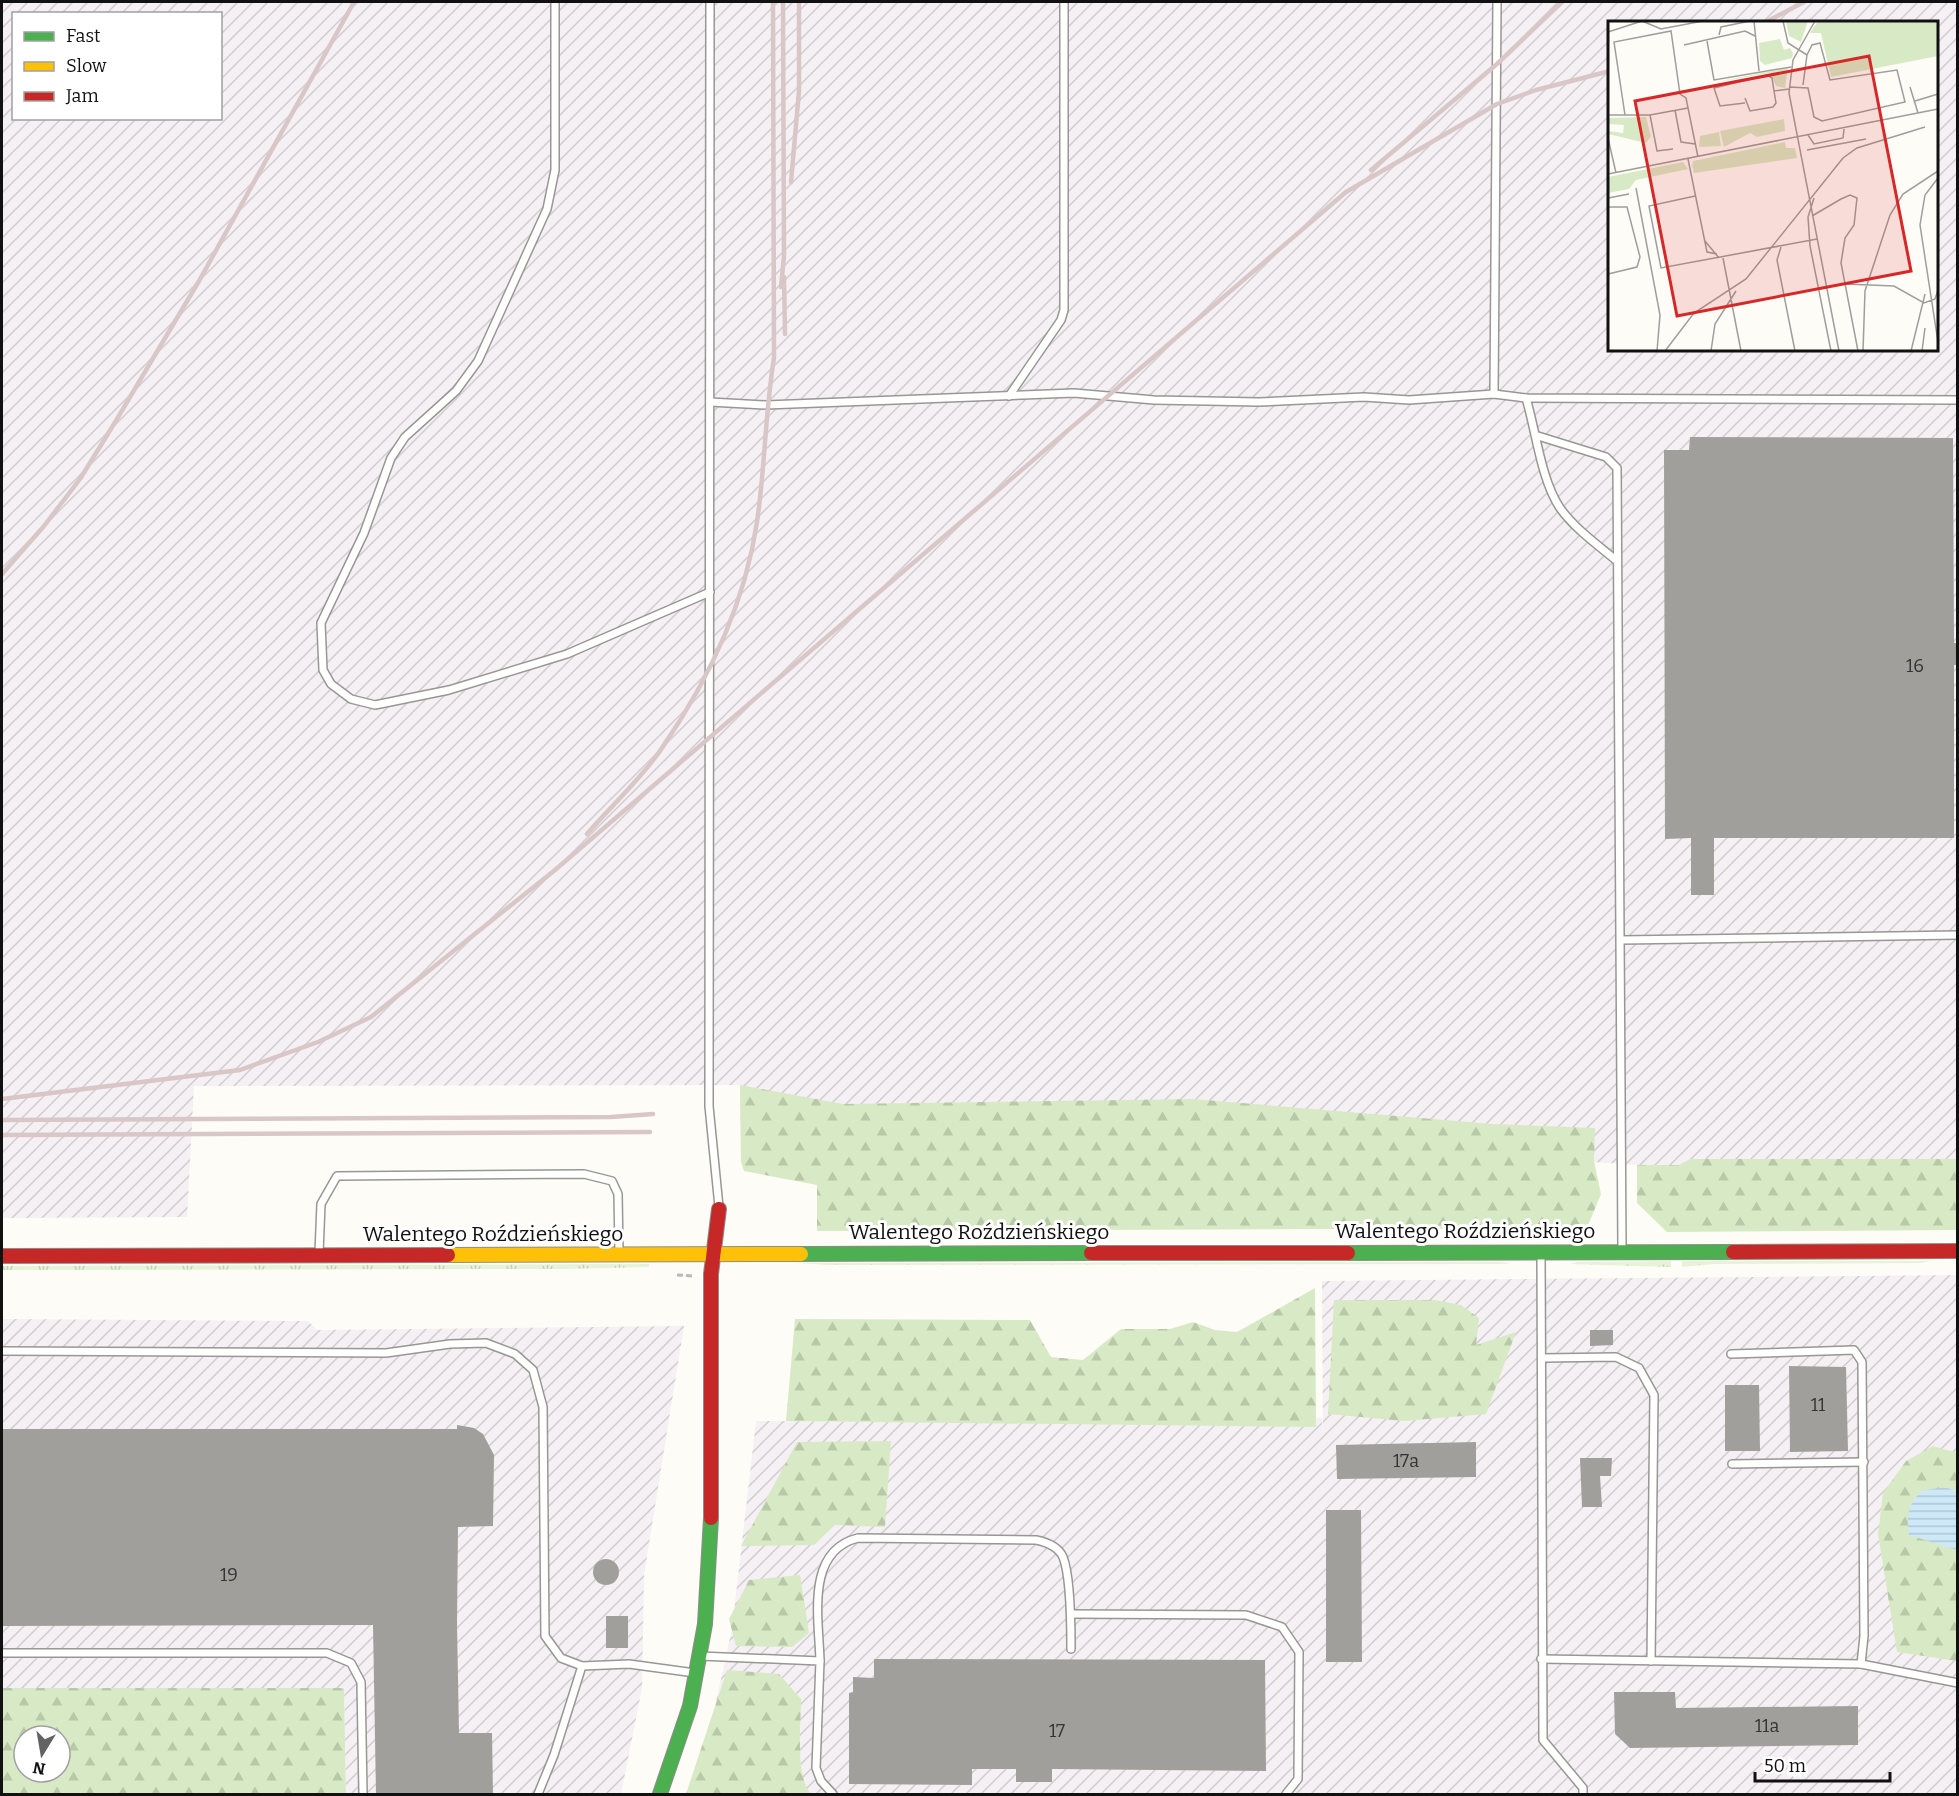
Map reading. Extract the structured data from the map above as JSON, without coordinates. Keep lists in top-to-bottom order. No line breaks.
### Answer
{"streets":{"street":["Walentego Roździeńskiego"]},"house_numbers":["16","11","17a","19","11a","17"],"legend":["Fast","Slow","Jam"],"scale_bar":"50 m","north":"bottom"}
